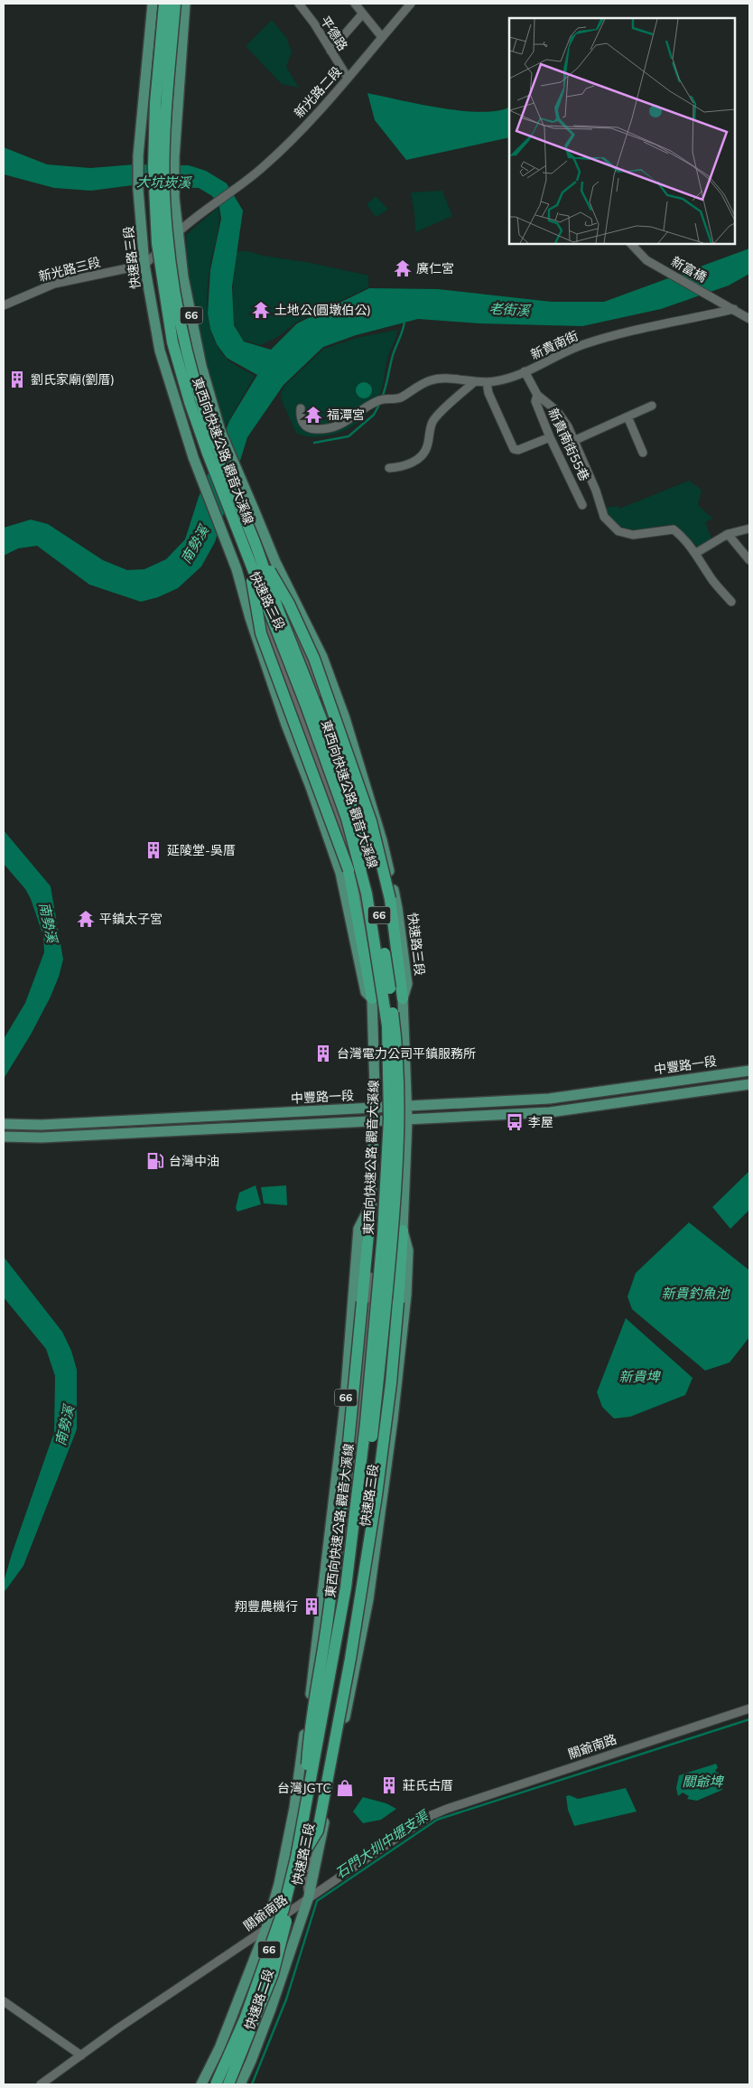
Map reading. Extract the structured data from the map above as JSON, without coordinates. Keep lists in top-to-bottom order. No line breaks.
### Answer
{"streets":{"highway":["66","東西向快速公路 觀音大溪線"],"main road":["快速路三段","中豐路一段","快速路二段"],"street":["平德路","新光路二段","新光路三段","新富橋","新貴南街","新貴南街55巷","關爺南路"]},"crossings":[["平德路","新光路二段"],["新光路二段","快速路三段"],["新光路二段","新光路三段"],["新光路二段","66"],["快速路三段","新光路三段"],["快速路三段","66"],["快速路三段","中豐路一段"],["快速路三段","關爺南路"],["快速路三段","快速路二段"],["新富橋","新貴南街"],["關爺南路","快速路二段"]],"water":["大坑崁溪","老街溪","南勢溪","新貴釣魚池","新貴埤","關爺埤","石門大圳中壢支渠"],"places":{"temple":["廣仁宮","土地公(圓墩伯公)","福潭宮","平鎮太子宮"],"building":["劉氏家廟(劉厝)","延陵堂-吳厝","台灣電力公司平鎮服務所","翔豐農機行","莊氏古厝"],"bus stop":["李屋"],"fuel station":["台灣中油"],"shop":["台灣JGTC"]}}
